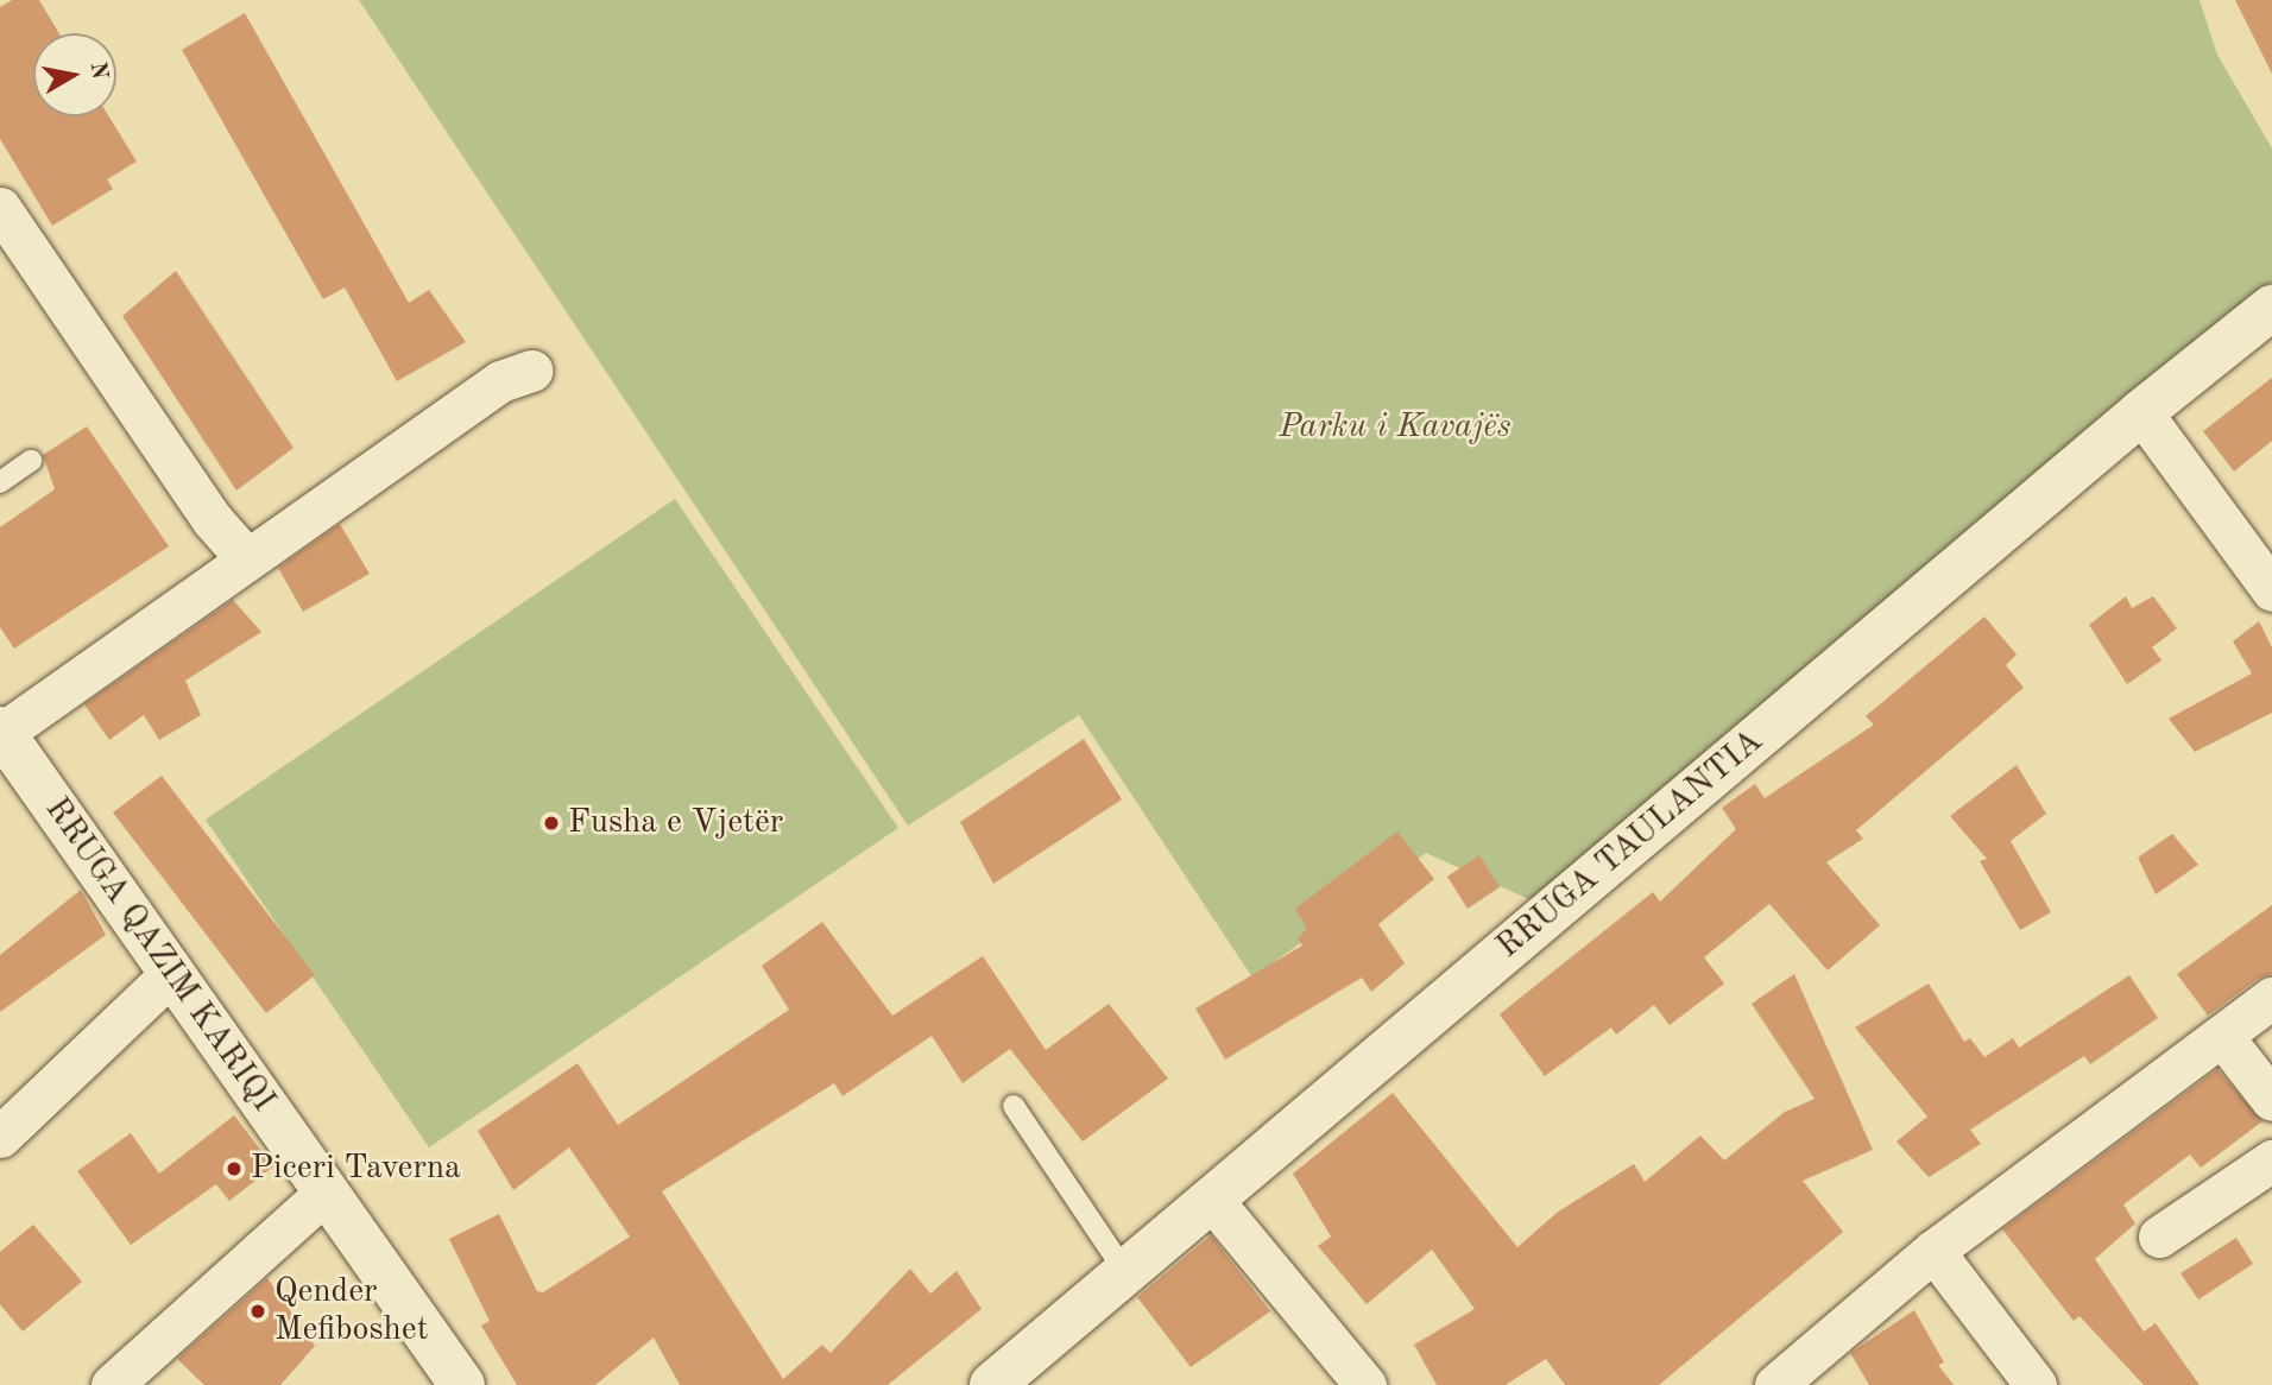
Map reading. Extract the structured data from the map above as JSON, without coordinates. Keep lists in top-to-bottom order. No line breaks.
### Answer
{"streets":{"street":["RRUGA TAULANTIA","RRUGA QAZIM KARIQI"]},"parks":["Parku i Kavajës"],"places":["Fusha e Vjetër","Piceri Taverna","Qender Mefiboshet"],"north":"right"}
